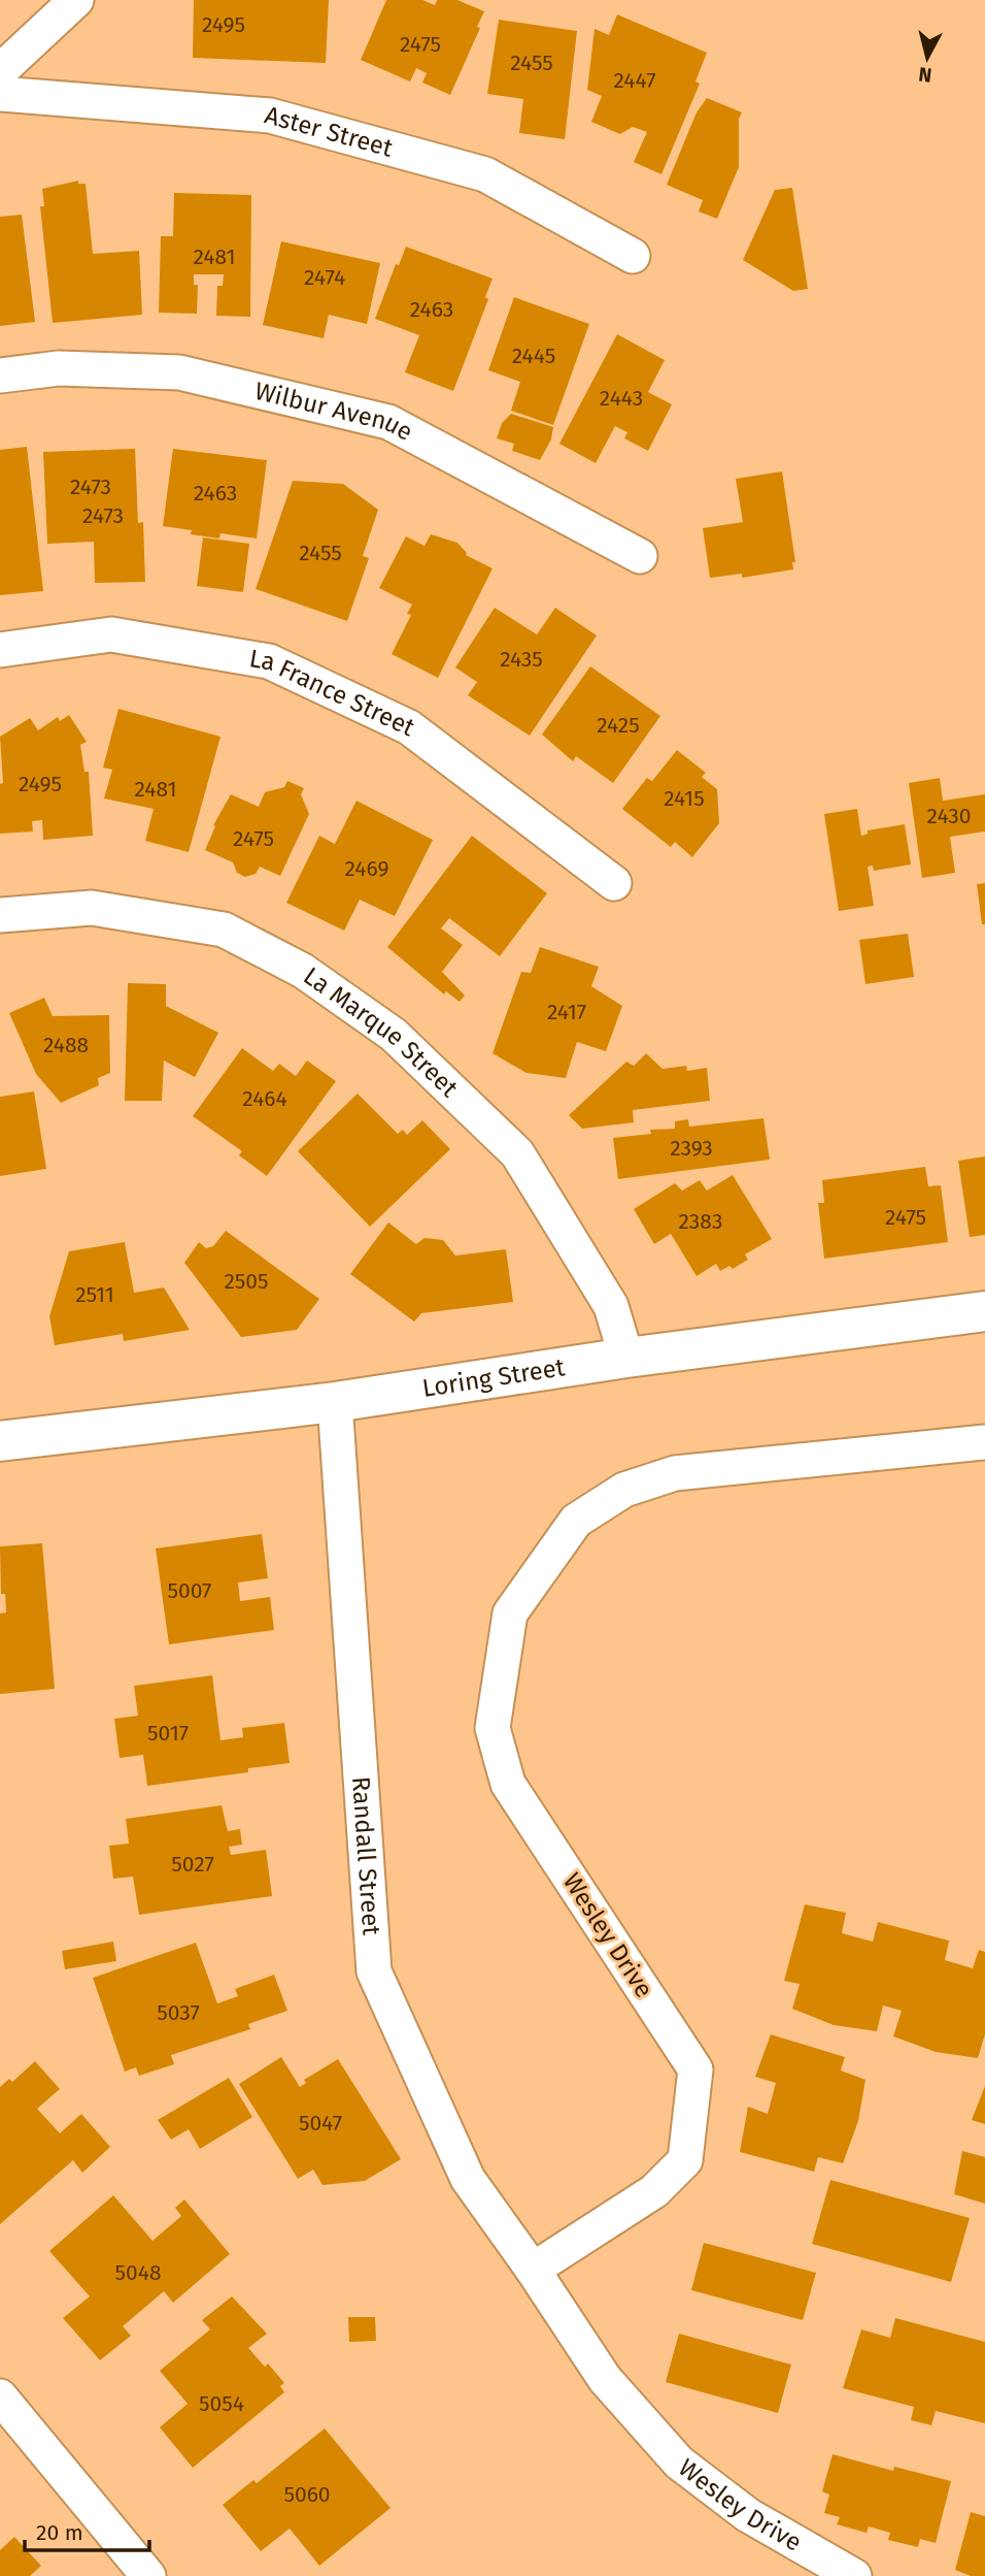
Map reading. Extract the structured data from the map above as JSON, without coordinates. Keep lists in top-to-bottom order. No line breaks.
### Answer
{"streets":{"street":["Aster Street","Wilbur Avenue","La France Street","La Marque Street","Loring Street","Randall Street","Wesley Drive"]},"crossings":[["La Marque Street","Loring Street"],["Loring Street","Randall Street"],["Randall Street","Wesley Drive"]],"house_numbers":["2495","2475","2455","2447","2481","2474","2463","2445","2443","2473","2463","2473","2455","2435","2425","2495","2481","2415","2430","2475","2469","2417","2488","2464","2393","2475","2383","2505","2511","5007","5017","5027","5037","5047","5048","5054","5060"],"scale_bar":"20 m","north":"bottom"}
